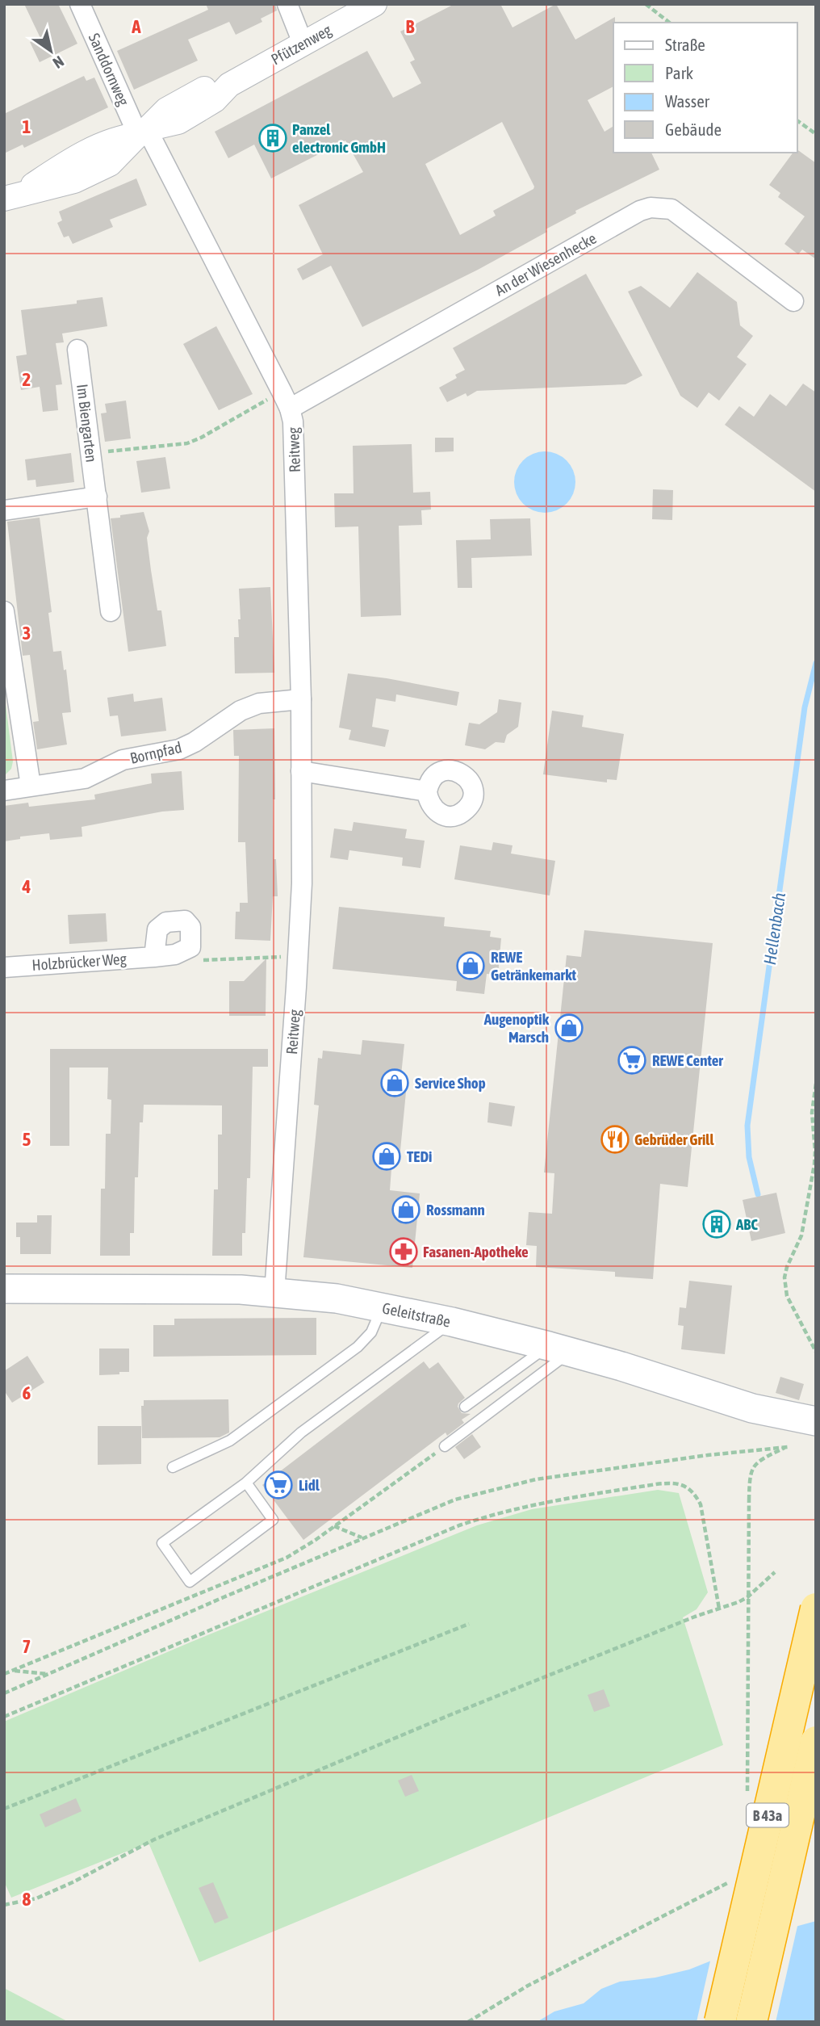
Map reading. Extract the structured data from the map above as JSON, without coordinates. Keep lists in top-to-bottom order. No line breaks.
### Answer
{"streets":{"highway":["B 43a"],"main road":["Geleitstraße"],"street":["Pfützenweg","Sanddornweg","An der Wiesenhecke","Im Biengarten","Reitweg","Bornpfad","Holzbrücker Weg"]},"crossings":[["Pfützenweg","Sanddornweg"],["Pfützenweg","Reitweg"],["Sanddornweg","Reitweg"],["An der Wiesenhecke","Reitweg"],["Reitweg","Bornpfad"],["Reitweg","Geleitstraße"]],"water":["Hellenbach"],"places":{"building":["Panzel electronic GmbH","ABC"],"shop":["REWE Getränkemarkt","Augenoptik Marsch","Service Shop","TEDi","Rossmann"],"supermarket":["REWE Center","Lidl"],"restaurant":["Gebrüder Grill"],"pharmacy":["Fasanen-Apotheke"]},"legend":["Straße","Park","Wasser","Gebäude"],"north":"bottom right","grid":{"columns":["A","B"],"rows":["1","2","3","4","5","6","7","8"]}}
